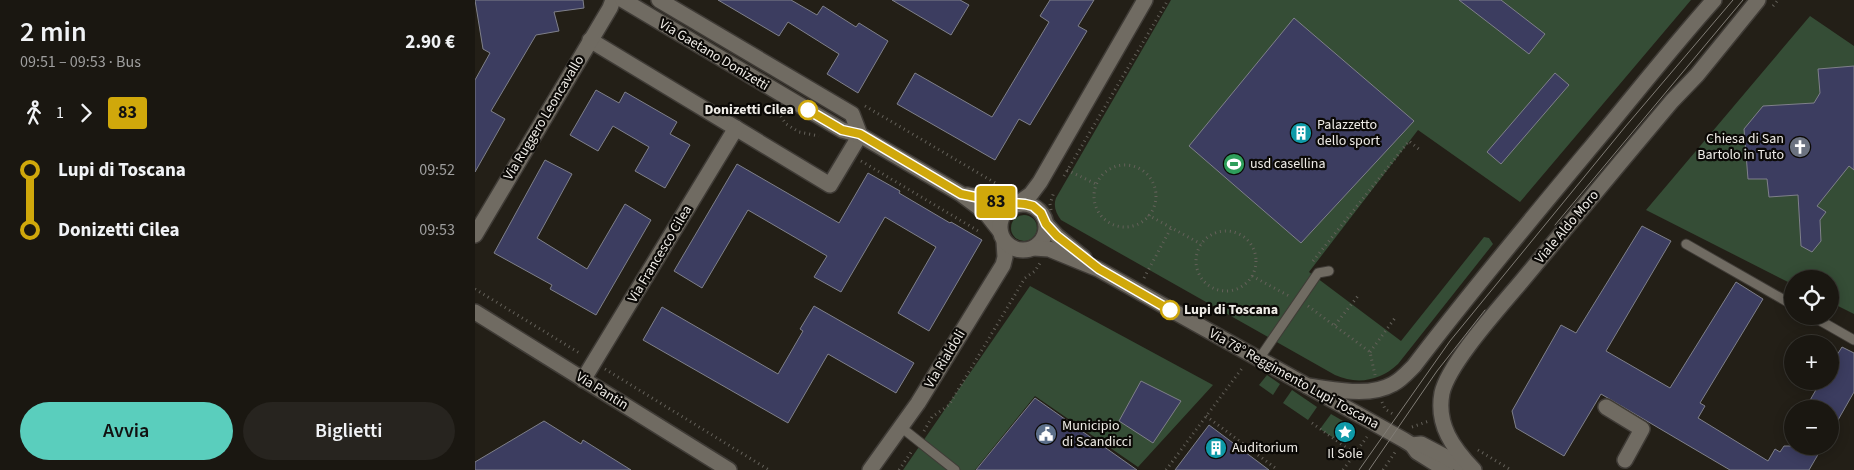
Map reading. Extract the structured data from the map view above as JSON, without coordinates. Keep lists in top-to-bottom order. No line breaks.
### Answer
{"streets":{"street":["Via Gaetano Donizetti","Via Ruggero Leoncavallo","Viale Aldo Moro","Via Francesco Cilea","Via Rialdoli","Via 78° Reggimento Lupi Toscana","Via Pantin"]},"crossings":[["Via Gaetano Donizetti","Via Rialdoli"],["Via Gaetano Donizetti","Via 78° Reggimento Lupi Toscana"],["Viale Aldo Moro","Via 78° Reggimento Lupi Toscana"],["Via Francesco Cilea","Via Pantin"],["Via Rialdoli","Via 78° Reggimento Lupi Toscana"]],"places":{"other":["Donizetti Cilea","Lupi di Toscana"],"building":["Palazzetto dello sport","Auditorium"],"church":["Chiesa di San Bartolo in Tuto"],"sports":["usd casellina"],"place":["Il Sole"],"public building":["Municipio di Scandicci"]},"lines":["bus line 83"],"page":{"heading":["2 min","09:51 – 09:53 · Bus","2.90 €"],"on_map":"83","legs":["1","83"],"list":[{"name":"Lupi di Toscana","value":"09:52"},{"name":"Donizetti Cilea","value":"09:53"}],"map_buttons":["+","−"],"buttons":["Avvia","Biglietti"]}}
